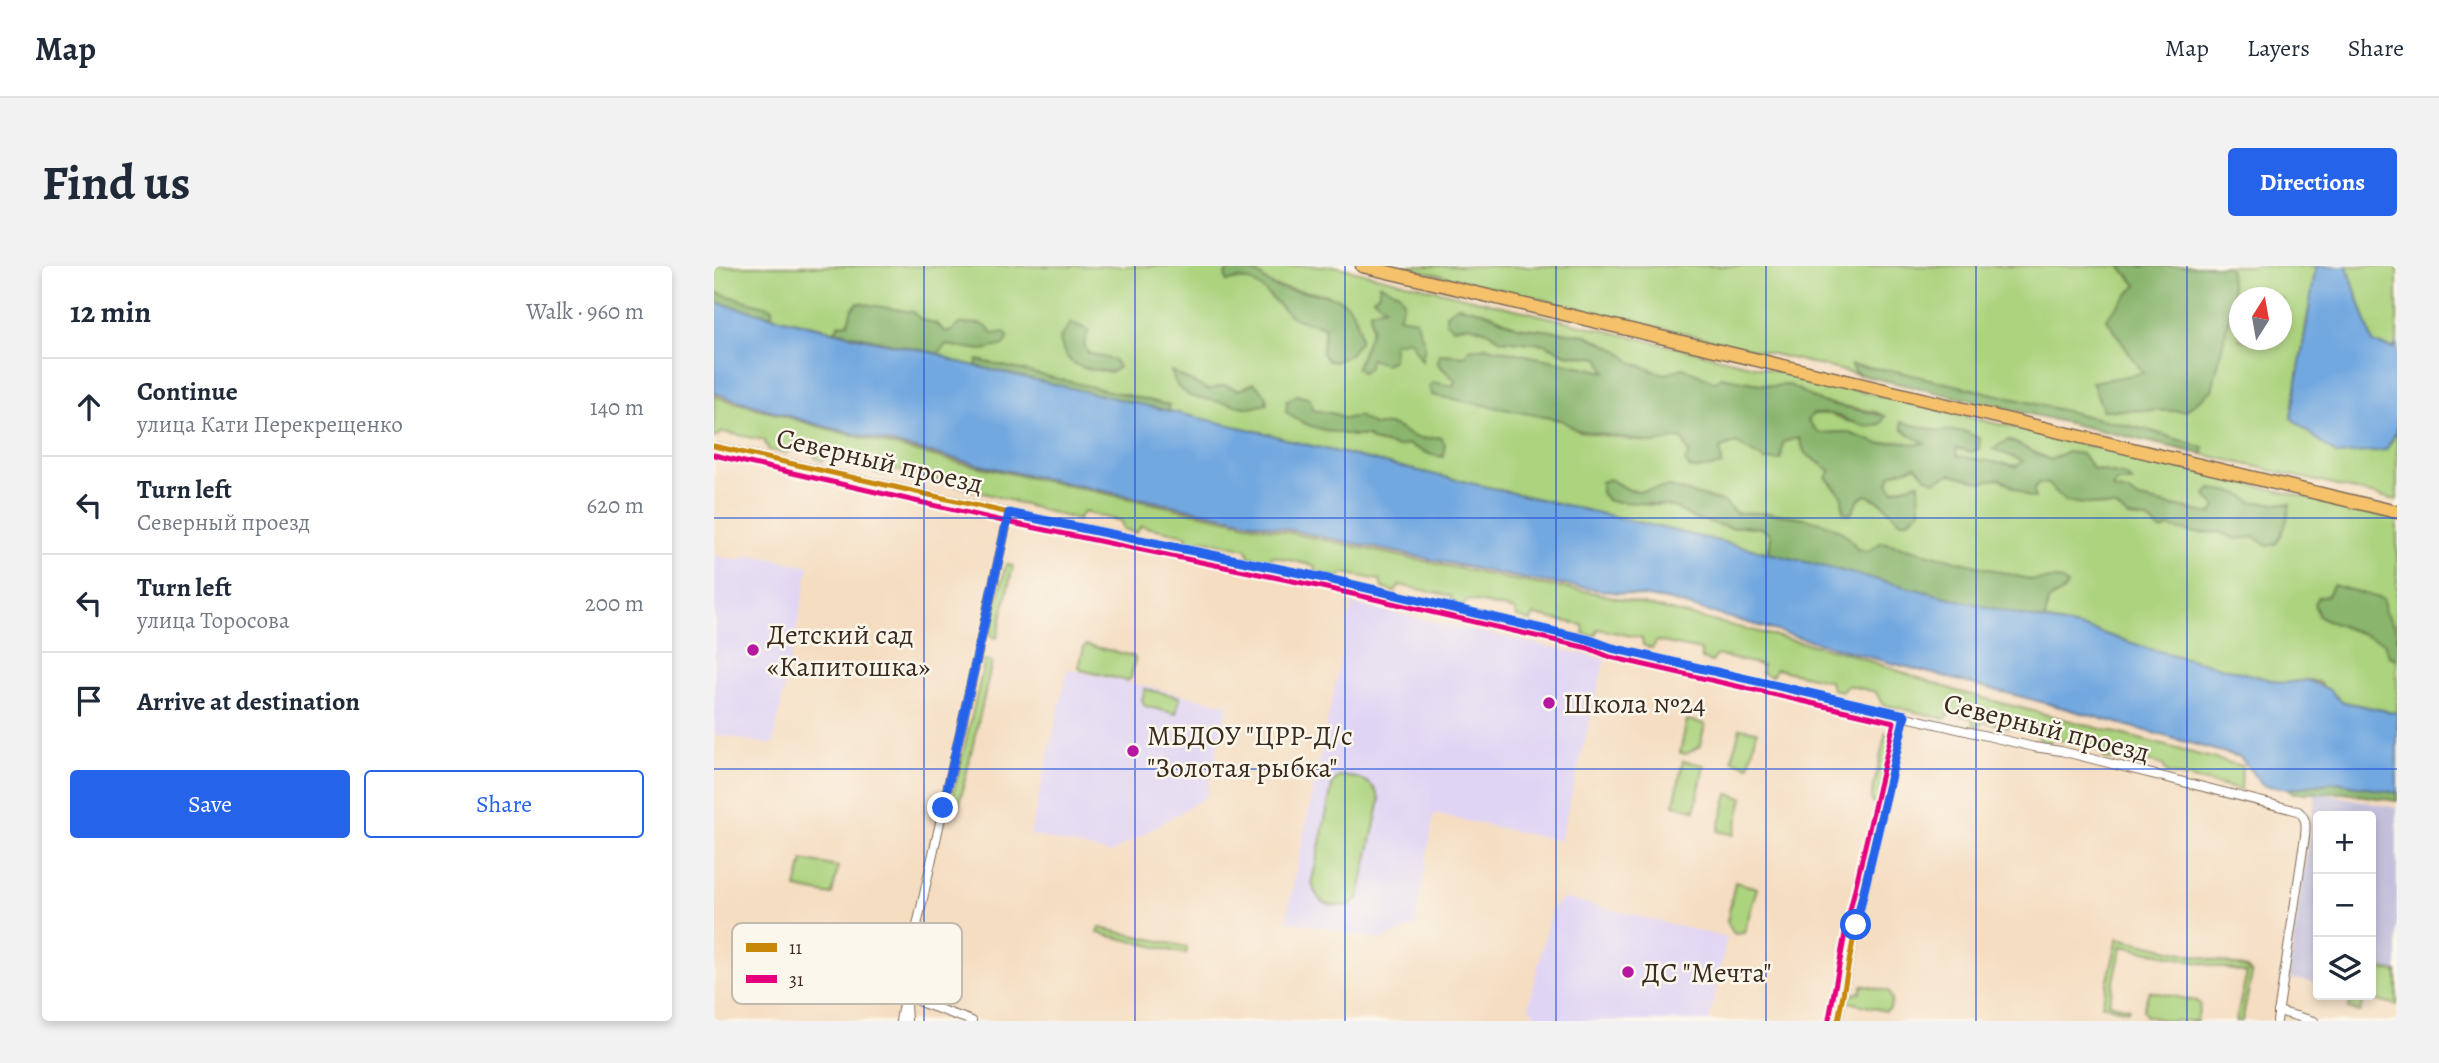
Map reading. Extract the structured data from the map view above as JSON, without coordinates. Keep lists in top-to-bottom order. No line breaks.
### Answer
{"streets":{"street":["Северный проезд"]},"places":["Детский сад «Капитошка»","Школа №24","МБДОУ \"ЦРР-Д/с \"Золотая рыбка\"","ДС \"Мечта\""],"lines":["transit line 11","transit line 31"],"legend":["11","31"],"north":"top","page":{"header":"Map","nav":["Map","Layers","Share"],"buttons":["Directions",["Save","Share"]],"title":"Find us","heading":["12 min","Walk · 960 m"],"list":[["Continue","улица Кати Перекрещенко","140 m"],["Turn left","Северный проезд","620 m"],["Turn left","улица Торосова","200 m"],"Arrive at destination"],"map_buttons":["+","−"]}}
